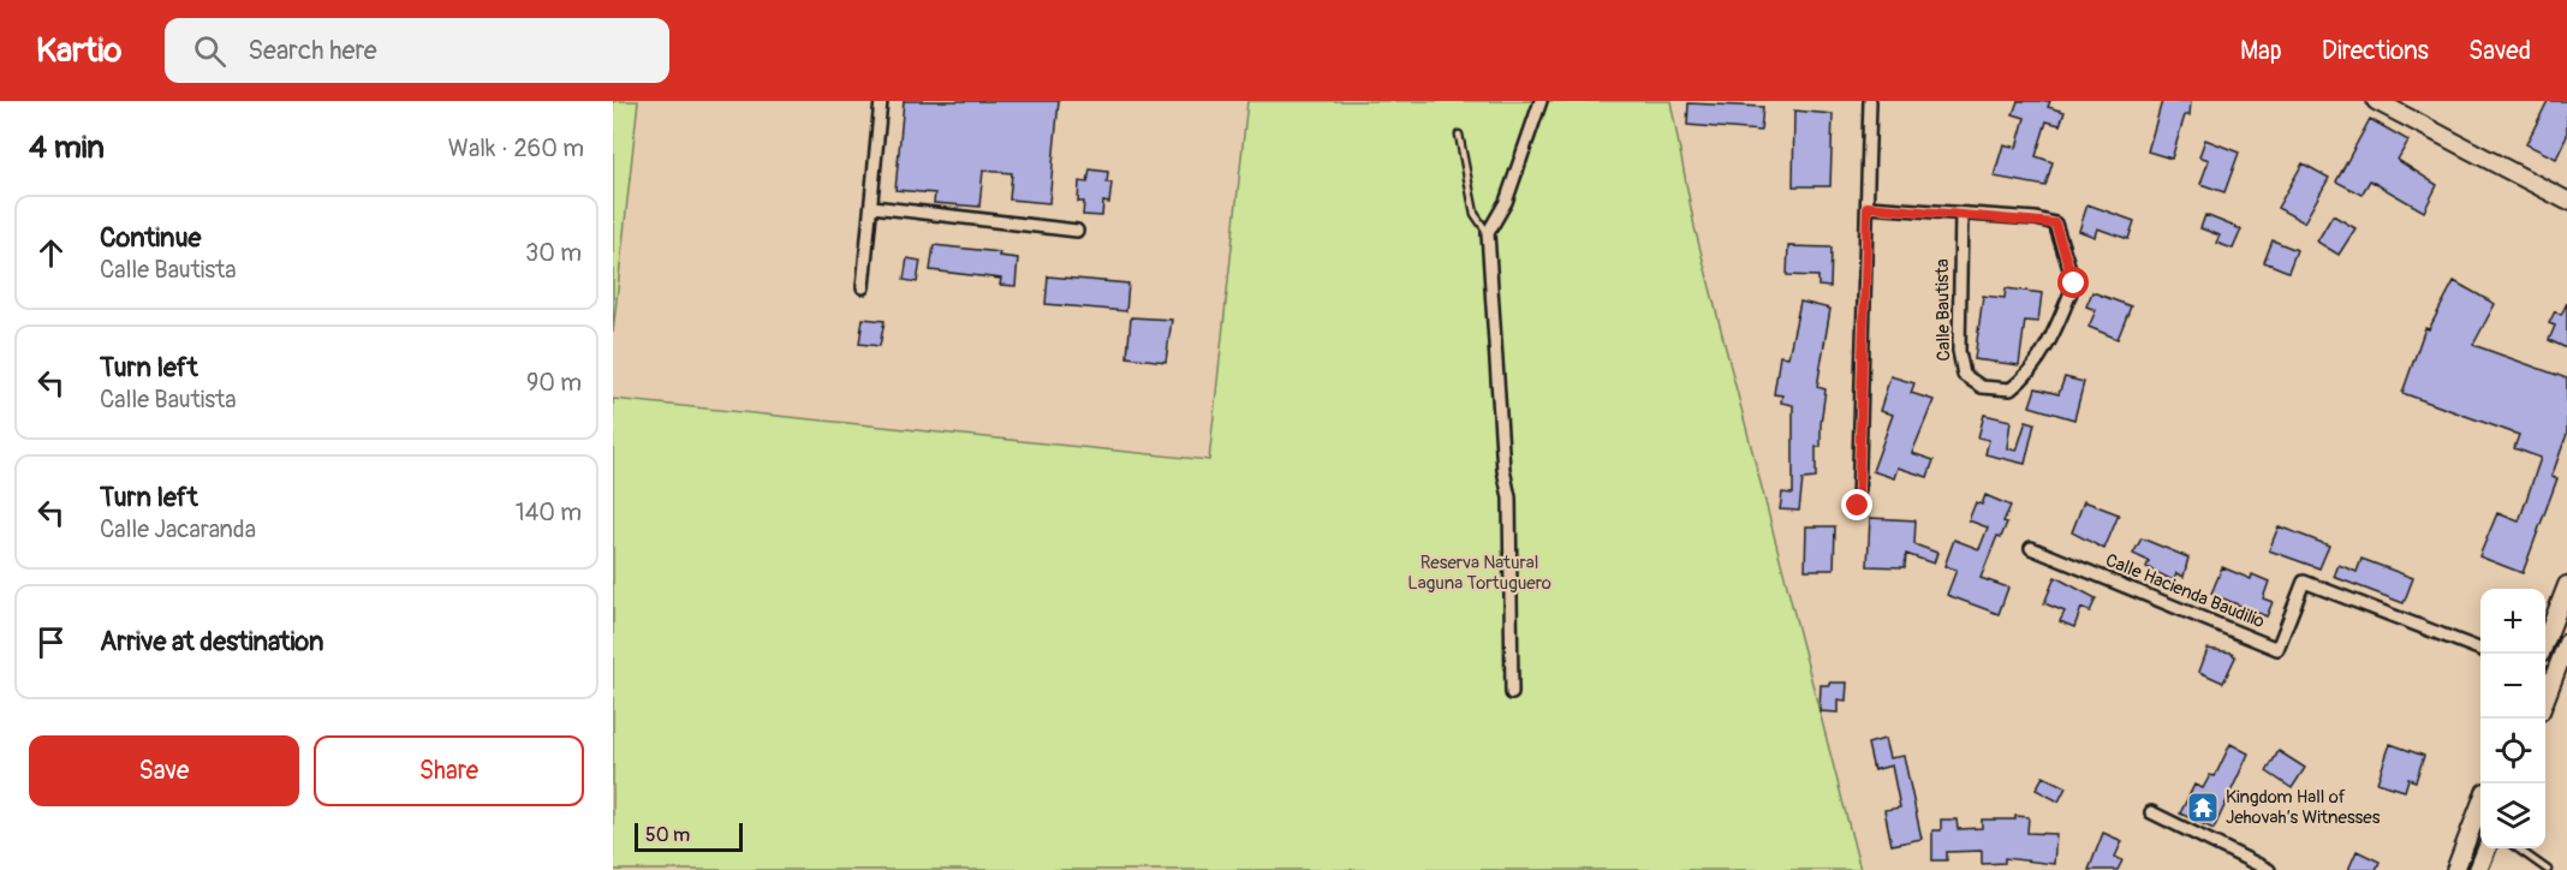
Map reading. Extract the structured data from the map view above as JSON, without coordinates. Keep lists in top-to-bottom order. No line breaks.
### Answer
{"streets":{"street":["Calle Bautista","Calle Hacienda Baudilio"]},"parks":["Reserva Natural Laguna Tortuguero"],"places":{"temple":["Kingdom Hall of Jehovah’s Witnesses"]},"scale_bar":"50 m","page":{"header":"Kartio","search":"Search here","nav":["Map","Directions","Saved"],"heading":["4 min","Walk · 260 m"],"list":[["Continue","Calle Bautista","30 m"],["Turn left","Calle Bautista","90 m"],["Turn left","Calle Jacaranda","140 m"],"Arrive at destination"],"map_buttons":["+","−"],"buttons":["Save","Share"],"scale":"50 m"}}
